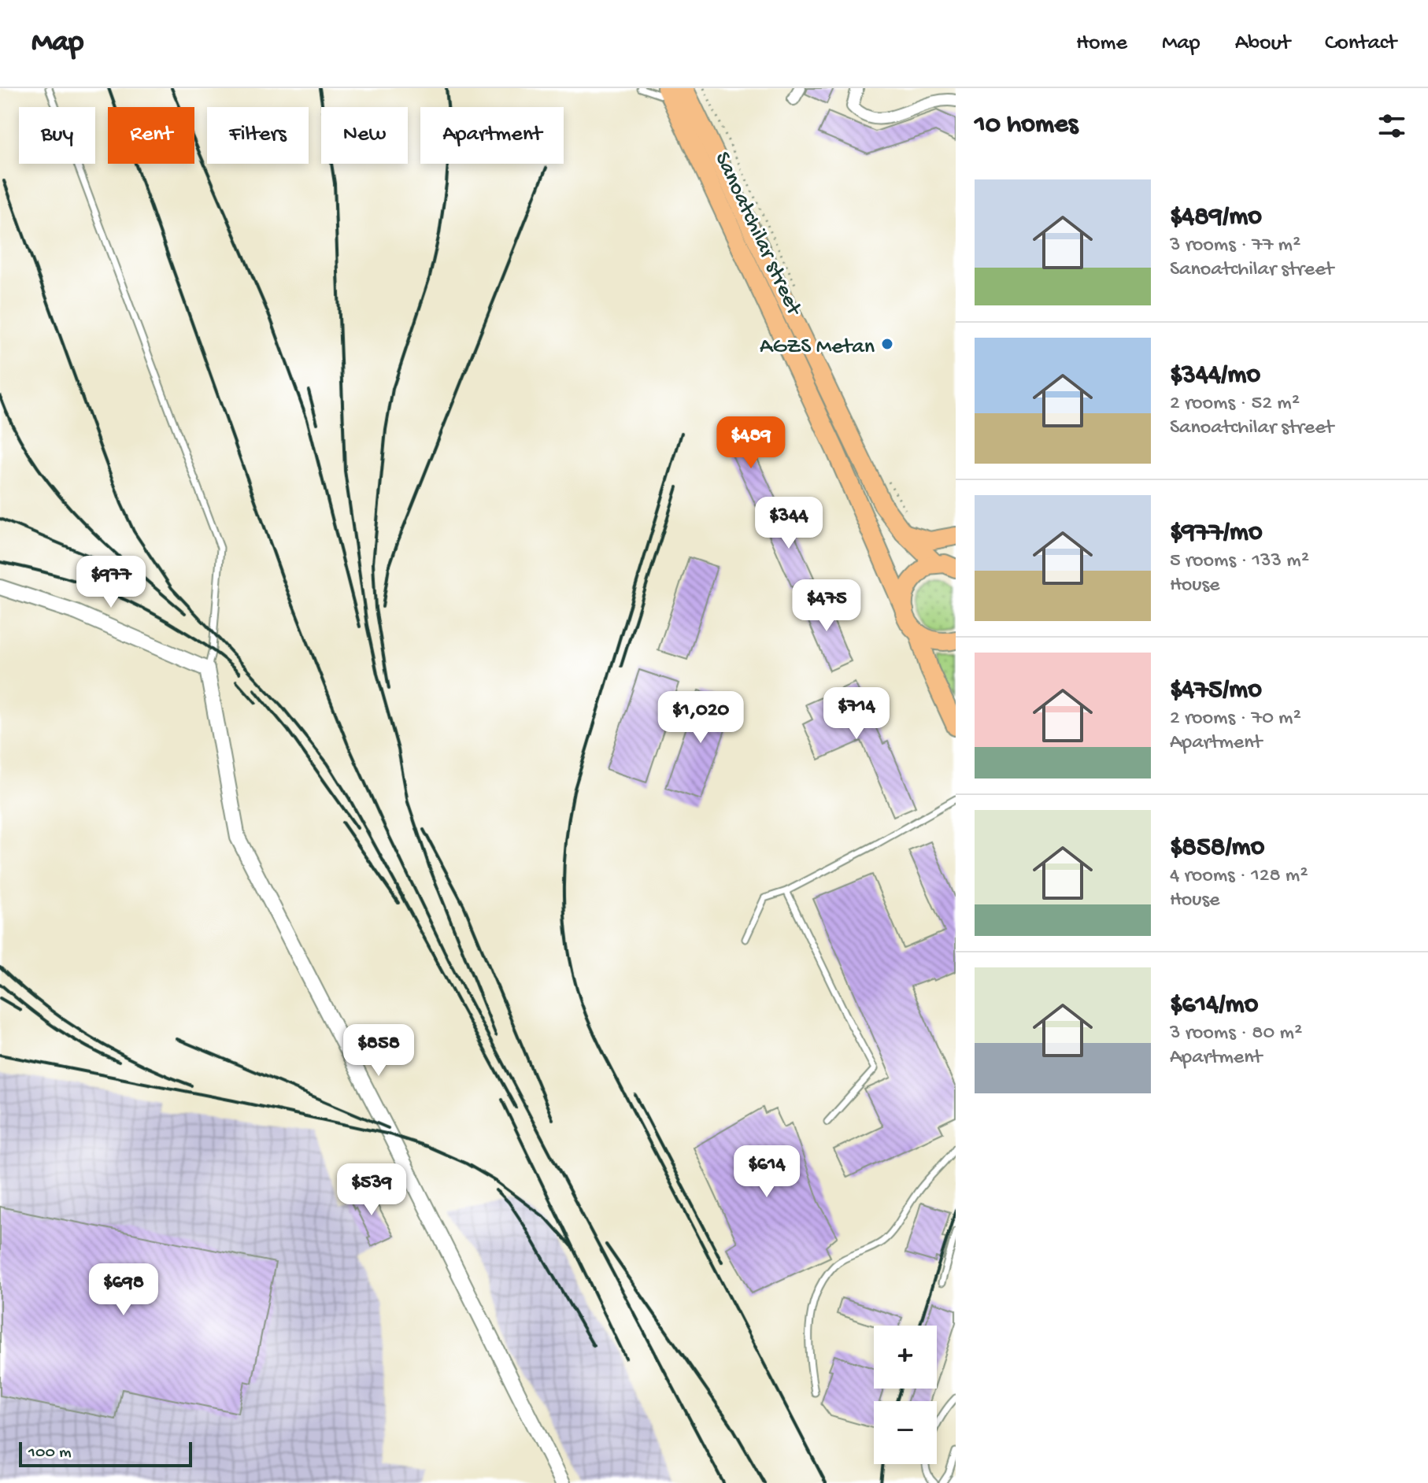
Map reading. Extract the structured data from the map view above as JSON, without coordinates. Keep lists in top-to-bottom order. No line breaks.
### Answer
{"streets":{"main road":["Sanoatchilar street"]},"places":["AGZS Metan"],"scale_bar":"100 m","page":{"header":"Map","nav":["Home","Map","About","Contact"],"heading":"10 homes","chip":["Buy","Rent","Filters","New","Apartment"],"list":[{"name":"$489/mo","note":"3 rooms · 77 m² · Sanoatchilar street"},{"name":"$344/mo","note":"2 rooms · 52 m² · Sanoatchilar street"},{"name":"$977/mo","note":"5 rooms · 133 m² · House"},{"name":"$475/mo","note":"2 rooms · 70 m² · Apartment"},{"name":"$858/mo","note":"4 rooms · 128 m² · House"},{"name":"$614/mo","note":"3 rooms · 80 m² · Apartment"}],"price":["$489","$344","$977","$475","$714","$1,020","$858","$614","$539","$698"],"map_buttons":["+","−"],"scale":"100 m"}}
